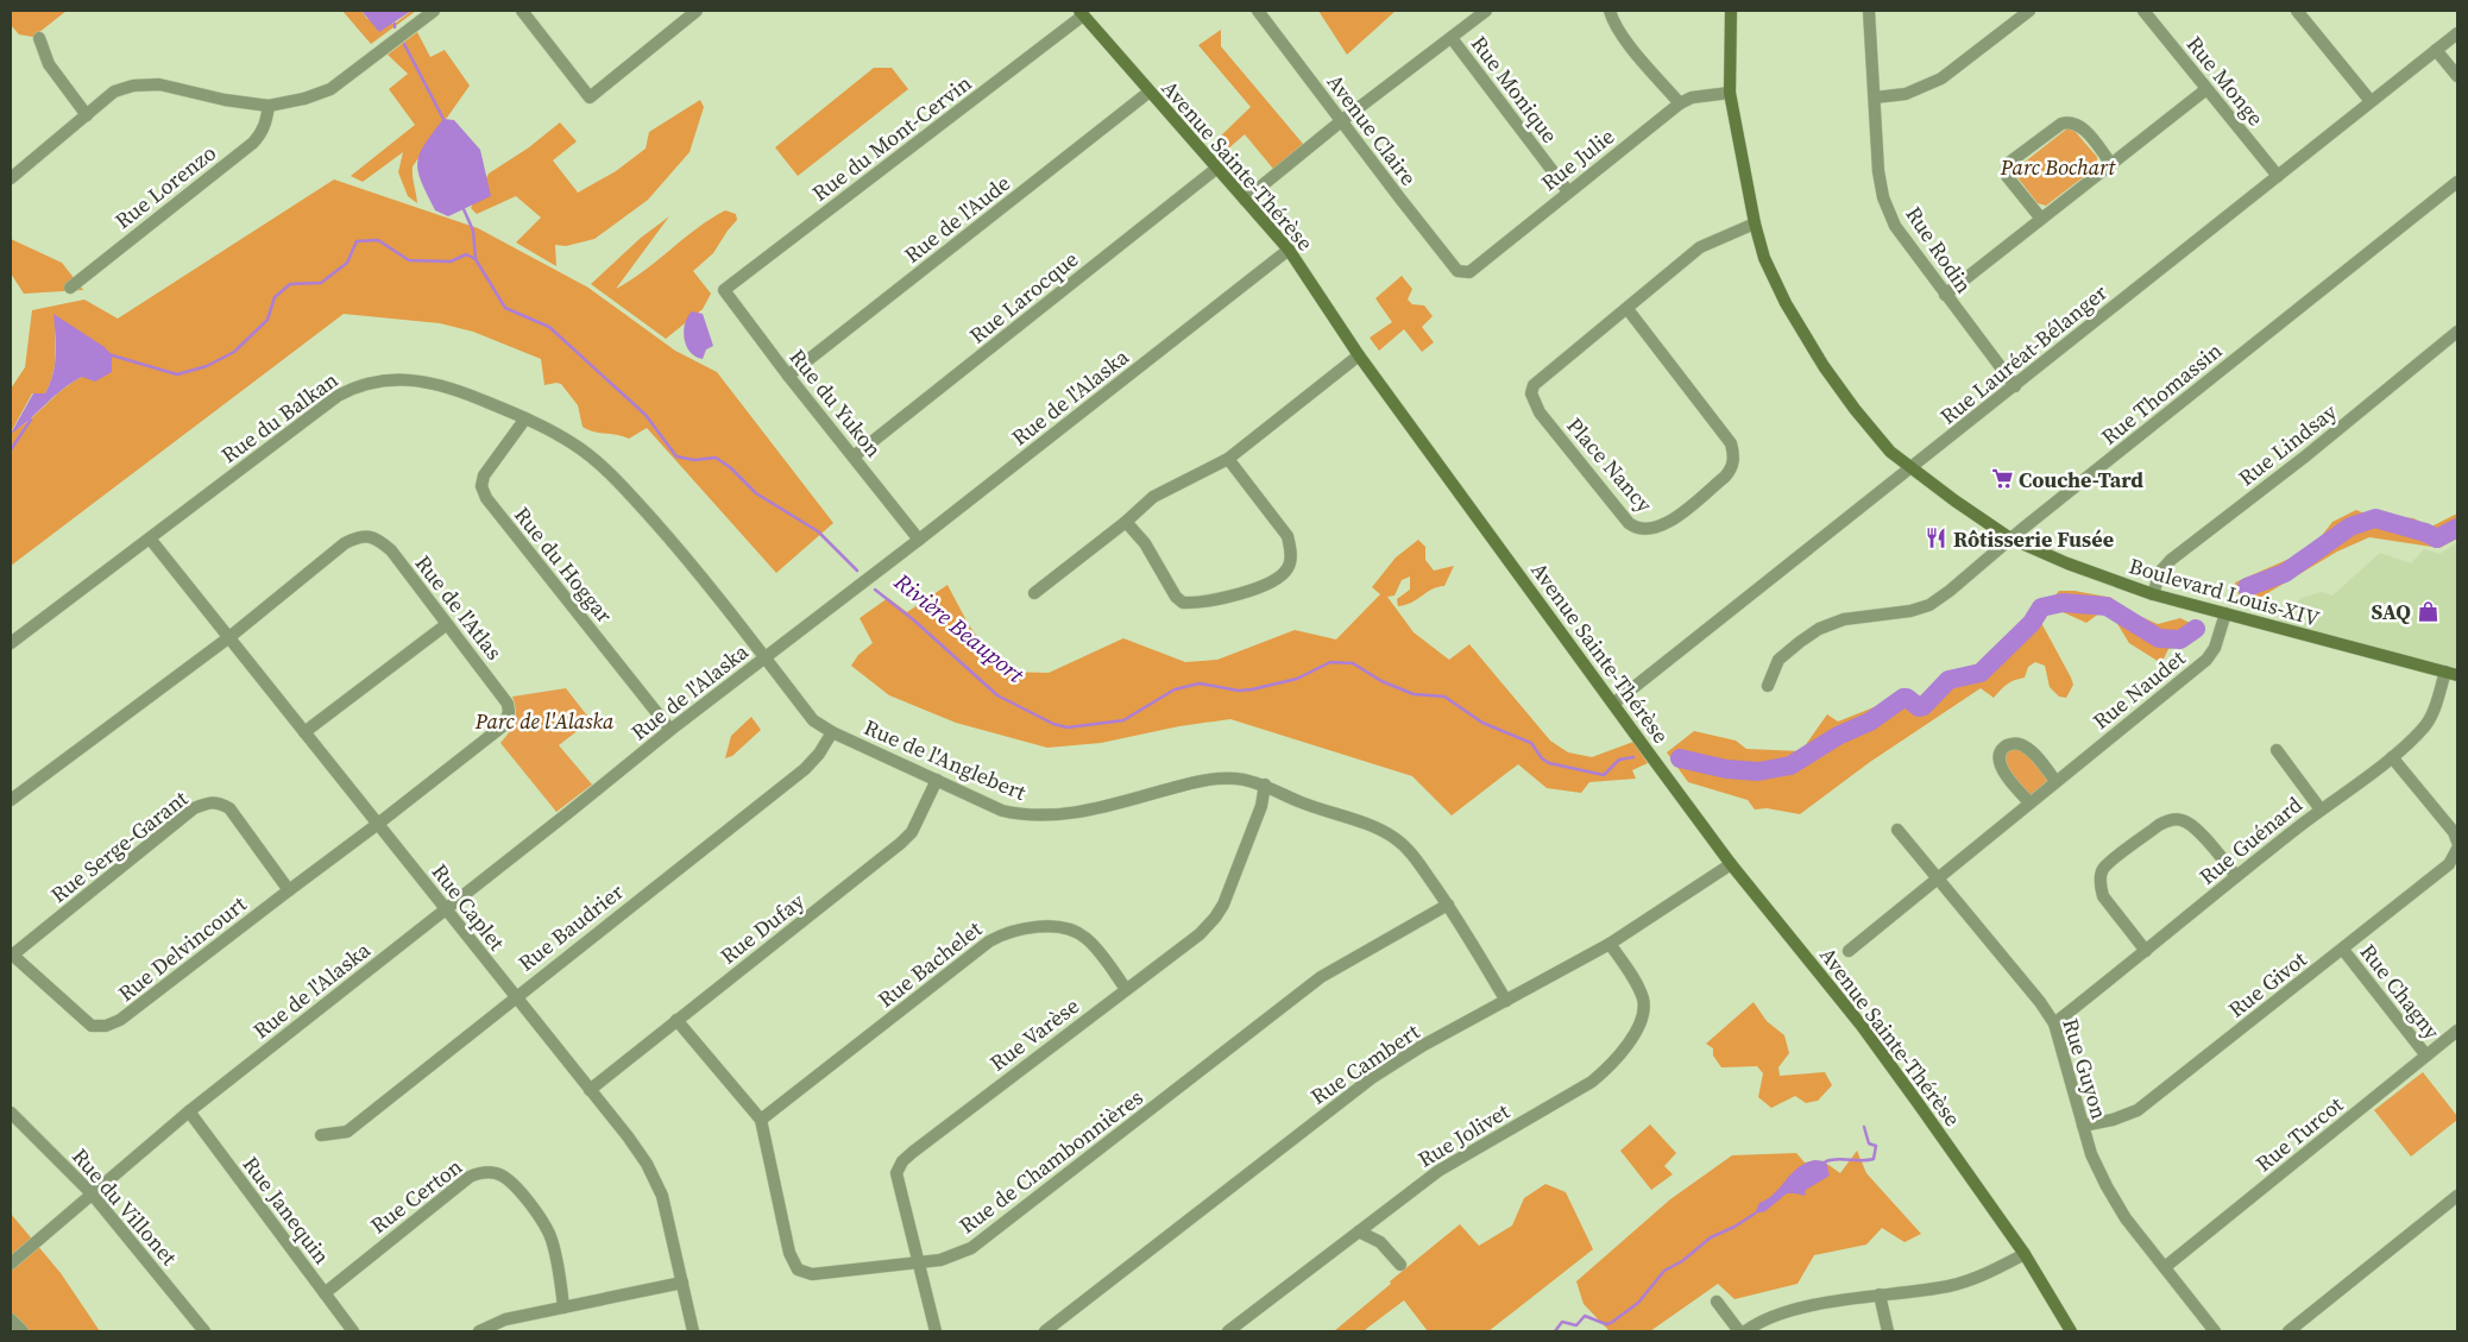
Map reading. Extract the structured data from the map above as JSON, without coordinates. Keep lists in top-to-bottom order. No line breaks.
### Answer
{"streets":{"street":["Rue Monge","Rue Monique","Avenue Claire","Rue du Mont-Cervin","Rue Julie","Avenue Sainte-Thérèse","Rue Lorenzo","Rue de l'Aude","Rue Rodin","Rue Larocque","Rue Lauréat-Bélanger","Rue Thomassin","Rue de l'Alaska","Rue du Yukon","Rue du Balkan","Rue Lindsay","Place Nancy","Rue du Hoggar","Boulevard Louis-XIV","Rue de l'Atlas","Rue Naudet","Rue de l'Anglebert","Rue Guénard","Rue Serge-Garant","Rue Caplet","Rue Baudrier","Rue Dufay","Rue Delvincourt","Rue Bachelet","Rue Givot","Rue Chagny","Rue Varèse","Rue Cambert","Rue Guyon","Rue Turcot","Rue Jolivet","Rue de Chambonnières","Rue Certon","Rue du Villonet","Rue Janequin"]},"crossings":[["Rue Monge","Rue Lauréat-Bélanger"],["Rue Monique","Rue Julie"],["Avenue Claire","Rue Julie"],["Rue du Mont-Cervin","Avenue Sainte-Thérèse"],["Rue du Mont-Cervin","Rue du Yukon"],["Rue Julie","Boulevard Louis-XIV"],["Avenue Sainte-Thérèse","Rue de l'Aude"],["Avenue Sainte-Thérèse","Rue Larocque"],["Avenue Sainte-Thérèse","Rue Lauréat-Bélanger"],["Avenue Sainte-Thérèse","Rue de l'Alaska"],["Avenue Sainte-Thérèse","Rue Cambert"],["Rue de l'Aude","Rue du Yukon"],["Rue Rodin","Rue Lauréat-Bélanger"],["Rue Larocque","Rue du Yukon"],["Rue Lauréat-Bélanger","Boulevard Louis-XIV"],["Rue Thomassin","Boulevard Louis-XIV"],["Rue de l'Alaska","Rue du Yukon"],["Rue de l'Alaska","Rue du Balkan"],["Rue de l'Alaska","Rue du Hoggar"],["Rue de l'Alaska","Rue de l'Anglebert"],["Rue de l'Alaska","Rue Caplet"],["Rue de l'Alaska","Rue du Villonet"],["Rue de l'Alaska","Rue Janequin"],["Rue du Balkan","Rue du Hoggar"],["Rue du Balkan","Rue de l'Anglebert"],["Rue du Balkan","Rue Caplet"],["Rue Lindsay","Boulevard Louis-XIV"],["Place Nancy","Boulevard Louis-XIV"],["Boulevard Louis-XIV","Rue Naudet"],["Boulevard Louis-XIV","Rue Guénard"],["Rue de l'Atlas","Rue Caplet"],["Rue de l'Atlas","Rue Delvincourt"],["Rue Naudet","Rue Guyon"],["Rue de l'Anglebert","Rue Baudrier"],["Rue de l'Anglebert","Rue Dufay"],["Rue de l'Anglebert","Rue Varèse"],["Rue de l'Anglebert","Rue Cambert"],["Rue de l'Anglebert","Rue de Chambonnières"],["Rue Guénard","Rue Guyon"],["Rue Serge-Garant","Rue Delvincourt"],["Rue Caplet","Rue Baudrier"],["Rue Caplet","Rue Dufay"],["Rue Caplet","Rue Delvincourt"],["Rue Dufay","Rue de Chambonnières"],["Rue Bachelet","Rue Varèse"],["Rue Bachelet","Rue de Chambonnières"],["Rue Givot","Rue Chagny"],["Rue Givot","Rue Guyon"],["Rue Chagny","Rue Turcot"],["Rue Varèse","Rue de Chambonnières"],["Rue Cambert","Rue Jolivet"],["Rue Guyon","Rue Turcot"],["Rue Certon","Rue Janequin"]],"water":["Rivière Beauport"],"parks":["Parc Bochart","Parc de l'Alaska"],"places":{"supermarket":["Couche-Tard"],"restaurant":["Rôtisserie Fusée"],"shop":["SAQ"]}}
